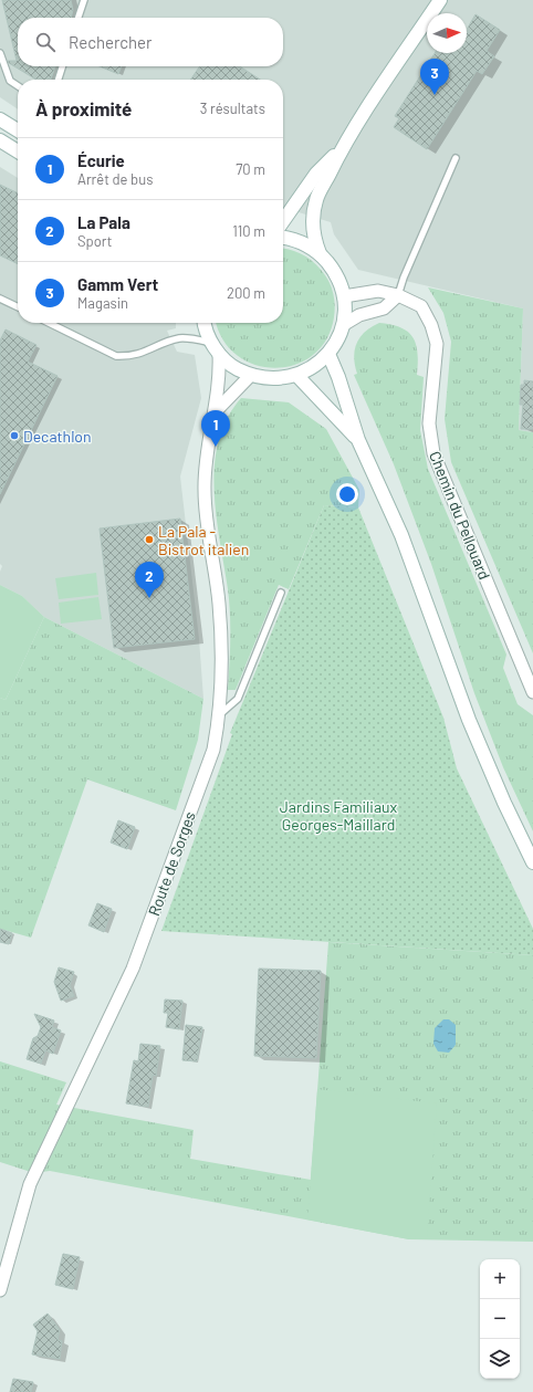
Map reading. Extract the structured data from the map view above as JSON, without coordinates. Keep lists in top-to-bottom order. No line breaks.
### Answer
{"streets":{"street":["Chemin du Pellouard","Route de Sorges"]},"parks":["Jardins Familiaux Georges-Maillard"],"places":["Decathlon","La Pala - Bistrot italien"],"north":"right","page":{"search":"Rechercher","pins":["3","1","2"],"heading":["À proximité","3 résultats"],"list":[{"mark":"1","name":"Écurie","note":"Arrêt de bus","value":"70 m"},{"mark":"2","name":"La Pala","note":"Sport","value":"110 m"},{"mark":"3","name":"Gamm Vert","note":"Magasin","value":"200 m"}],"map_buttons":["+","−"]}}
